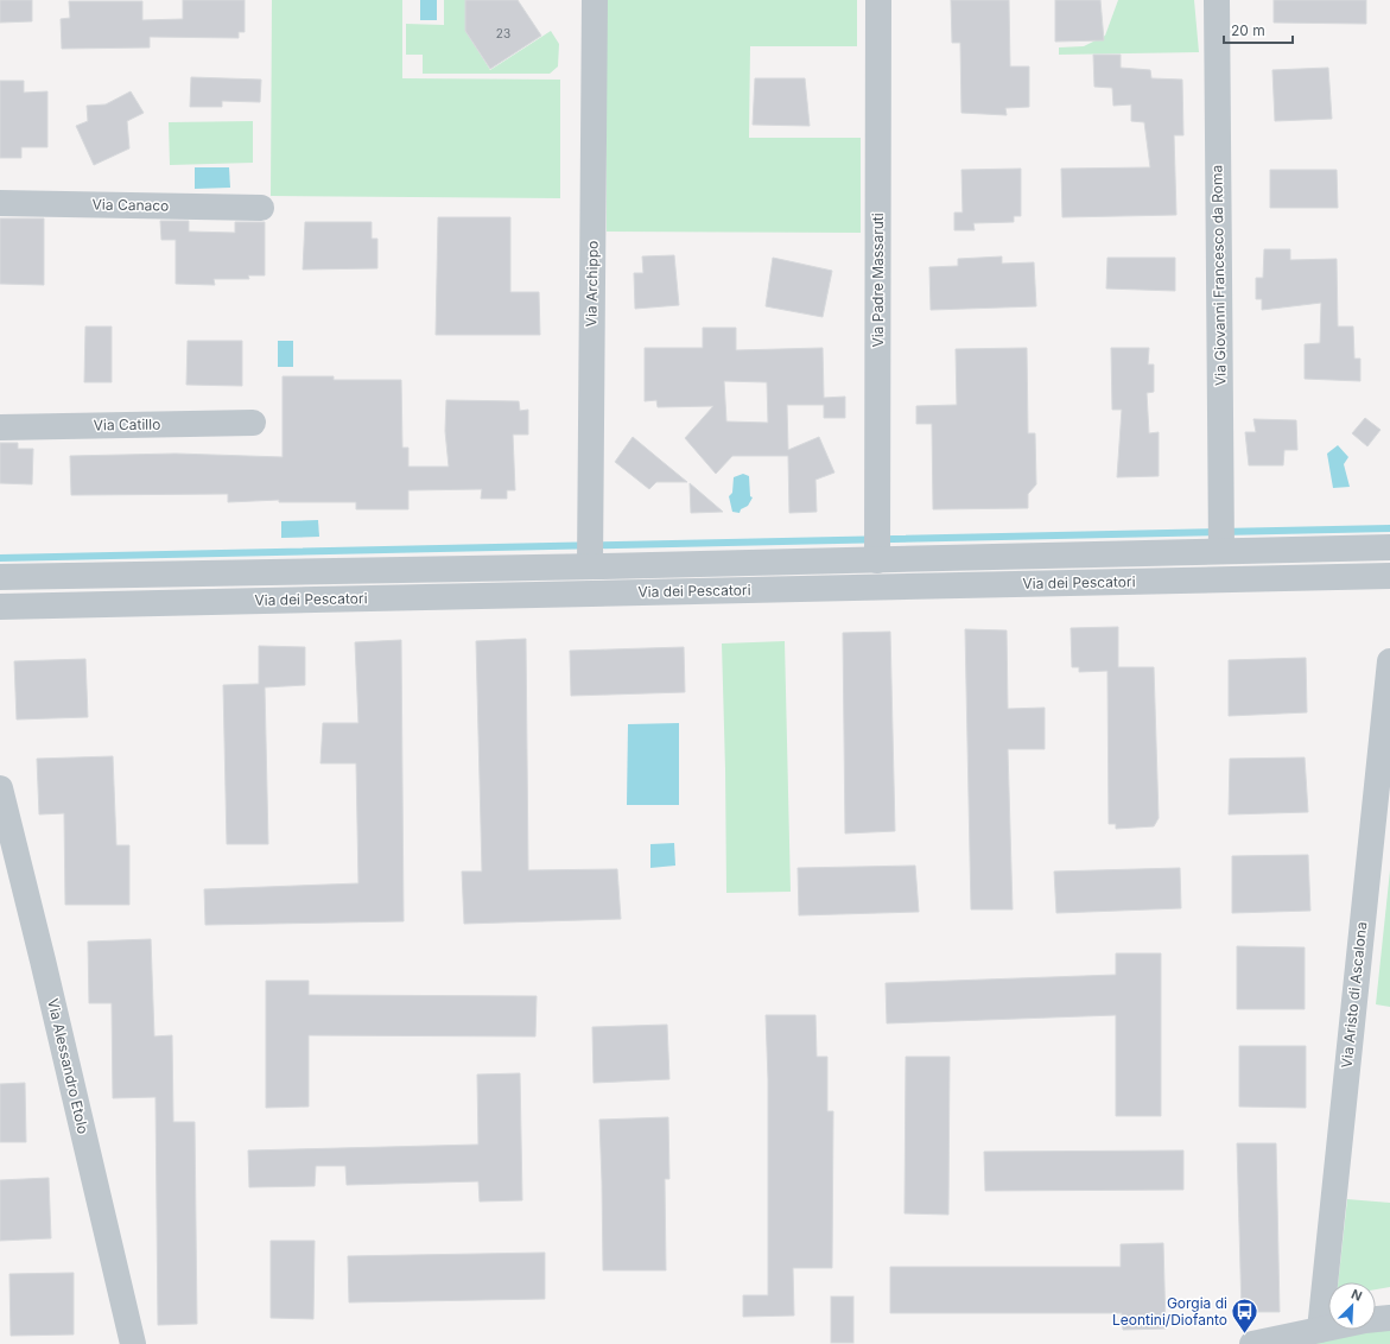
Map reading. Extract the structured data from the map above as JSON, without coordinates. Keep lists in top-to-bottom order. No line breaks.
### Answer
{"streets":{"street":["Via Canaco","Via Giovanni Francesco da Roma","Via Padre Massaruti","Via Archippo","Via Catillo","Via dei Pescatori","Via Aristo di Ascalona","Via Alessandro Etolo"]},"crossings":[["Via Giovanni Francesco da Roma","Via dei Pescatori"],["Via Padre Massaruti","Via dei Pescatori"],["Via Archippo","Via dei Pescatori"]],"places":{"bus stop":["Gorgia di Leontini/Diofanto"]},"house_numbers":["23"],"scale_bar":"20 m","north":"top right"}
